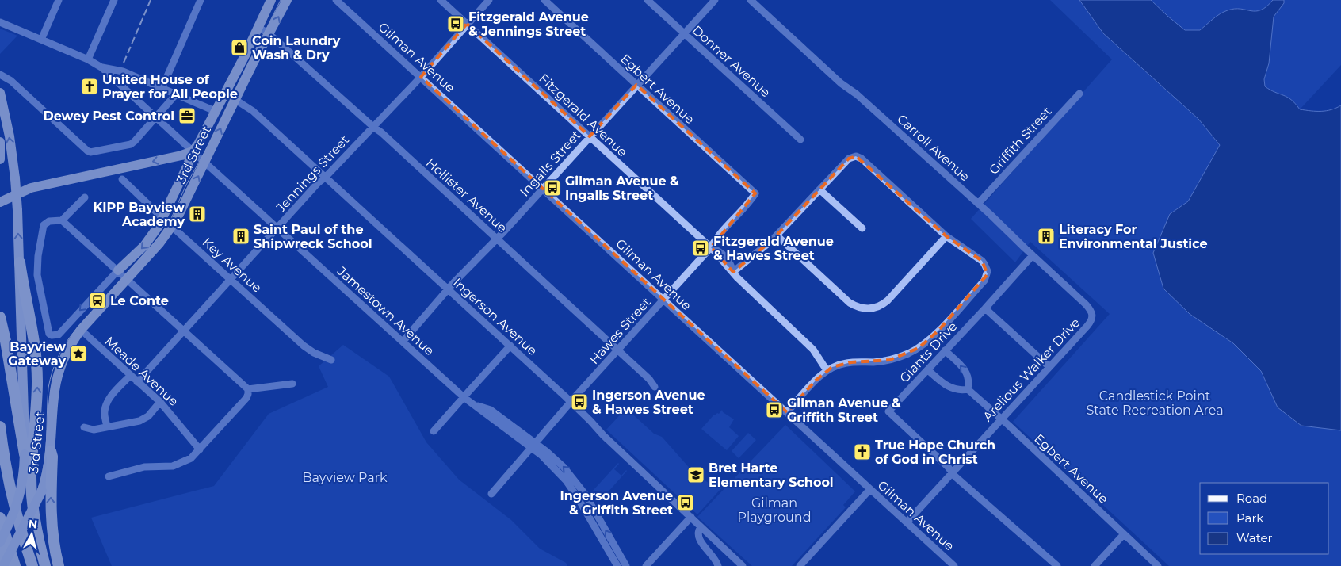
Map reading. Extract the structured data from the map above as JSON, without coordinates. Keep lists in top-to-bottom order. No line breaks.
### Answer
{"streets":{"main road":["3rd Street"],"street":["Gilman Avenue","Donner Avenue","Egbert Avenue","Fitzgerald Avenue","Griffith Street","Carroll Avenue","Ingalls Street","Jennings Street","Hollister Avenue","Key Avenue","Jamestown Avenue","Ingerson Avenue","Hawes Street","Giants Drive","Arelious Walker Drive","Meade Avenue"]},"crossings":[["Gilman Avenue","Ingalls Street"],["Gilman Avenue","Jennings Street"],["Gilman Avenue","Hawes Street"],["Gilman Avenue","Arelious Walker Drive"],["Donner Avenue","Ingalls Street"],["Egbert Avenue","Ingalls Street"],["Egbert Avenue","Hawes Street"],["Egbert Avenue","Arelious Walker Drive"],["Fitzgerald Avenue","Ingalls Street"],["Fitzgerald Avenue","Jennings Street"],["Fitzgerald Avenue","Hawes Street"],["Griffith Street","Carroll Avenue"],["Carroll Avenue","Giants Drive"],["Carroll Avenue","Arelious Walker Drive"],["3rd Street","Hollister Avenue"],["3rd Street","Key Avenue"],["3rd Street","Jamestown Avenue"],["3rd Street","Ingerson Avenue"],["3rd Street","Meade Avenue"],["Ingalls Street","Hollister Avenue"],["Ingalls Street","Jamestown Avenue"],["Ingalls Street","Ingerson Avenue"],["Jennings Street","Hollister Avenue"],["Jennings Street","Key Avenue"],["Jennings Street","Jamestown Avenue"],["Jennings Street","Ingerson Avenue"],["Jennings Street","Meade Avenue"],["Hollister Avenue","Hawes Street"],["Jamestown Avenue","Hawes Street"],["Ingerson Avenue","Hawes Street"],["Giants Drive","Arelious Walker Drive"]],"parks":["Candlestick Point State Recreation Area","Bayview Park","Gilman Playground"],"places":{"bus stop":["Fitzgerald Avenue & Jennings Street","Gilman Avenue & Ingalls Street","Fitzgerald Avenue & Hawes Street","Ingerson Avenue & Hawes Street","Gilman Avenue & Griffith Street","Ingerson Avenue & Griffith Street"],"shop":["Coin Laundry Wash & Dry"],"church":["United House of Prayer for All People","True Hope Church of God in Christ"],"office":["Dewey Pest Control"],"building":["KIPP Bayview Academy","Saint Paul of the Shipwreck School","Literacy For Environmental Justice"],"station":["Le Conte"],"place":["Bayview Gateway"],"school or university":["Bret Harte Elementary School"]},"legend":["Road","Park","Water"],"north":"top"}
